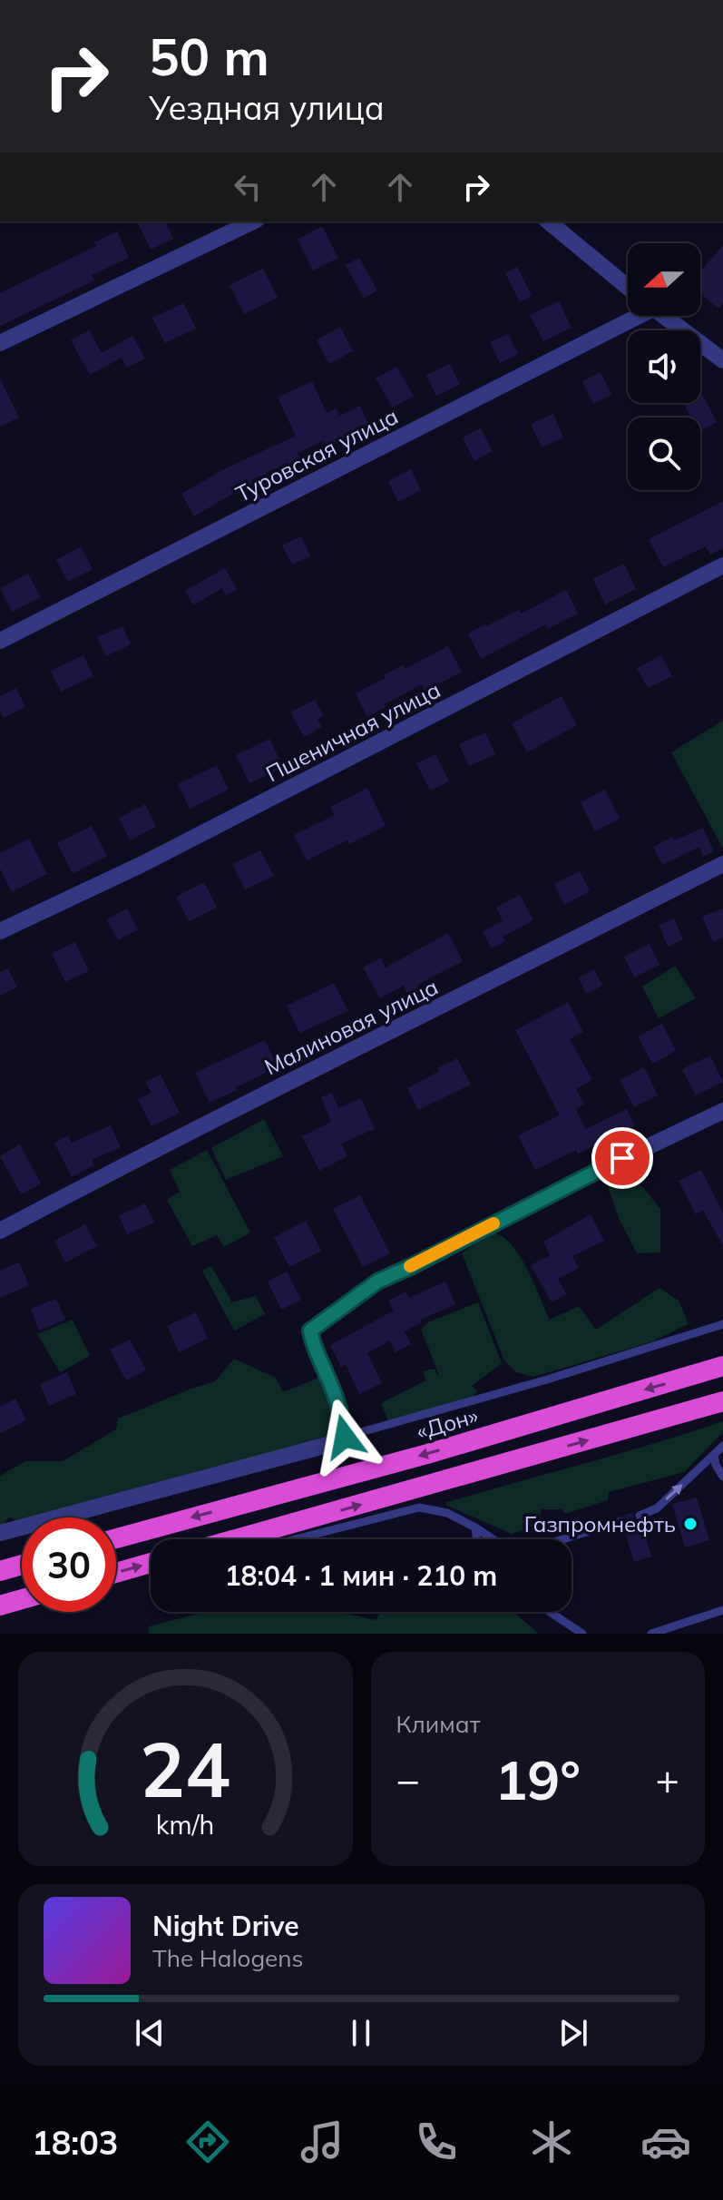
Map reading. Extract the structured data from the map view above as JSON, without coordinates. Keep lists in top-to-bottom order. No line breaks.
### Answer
{"streets":{"highway":["«Дон»"],"street":["Туровская улица","Пшеничная улица","Малиновая улица"]},"places":["Газпромнефть"],"north":"left","page":{"turn":["50 m","Уездная улица"],"limit":"30","trip":"18:04 · 1 мин · 210 m","tile":"Климат","heat":["−","19°","+"],"song":["Night Drive","The Halogens"],"tabs":"18:03","gauge":["24","km/h"]}}
